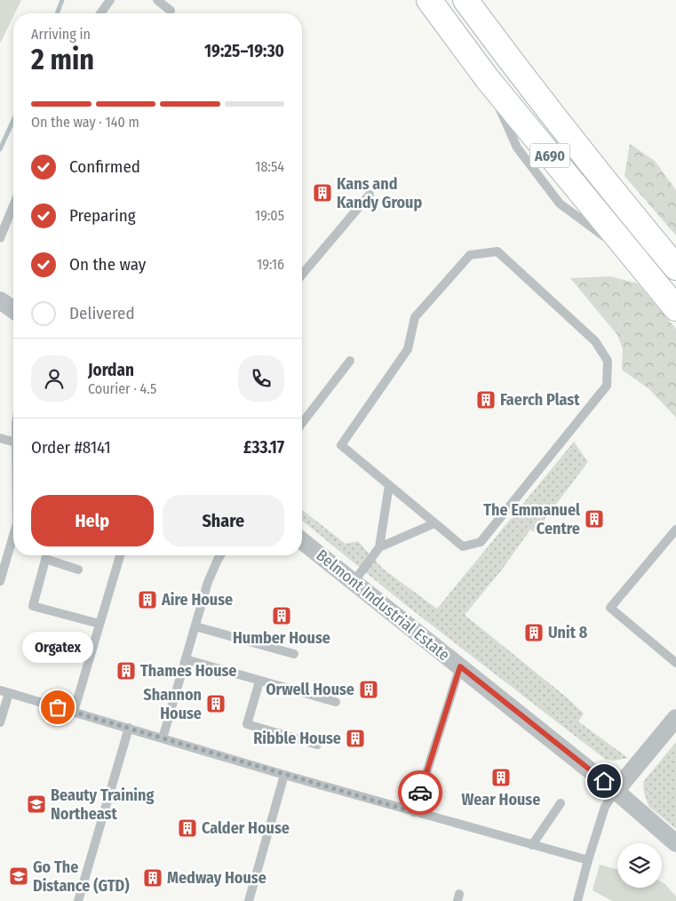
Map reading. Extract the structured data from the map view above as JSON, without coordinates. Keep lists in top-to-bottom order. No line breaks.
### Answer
{"streets":{"highway":["A690"],"street":["Belmont Industrial Estate"]},"places":{"building":["Kans and Kandy Group","Faerch Plast","The Emmanuel Centre","Aire House","Humber House","Unit 8","Thames House","Orwell House","Shannon House","Ribble House","Wear House","Calder House","Medway House"],"other":["Orgatex"],"school or university":["Beauty Training Northeast","Go The Distance (GTD)"]},"page":{"heading":["2 min","Arriving in","19:25–19:30"],"panel":["Jordan","Courier · 4.5","Order #8141","£33.17"],"bar":"On the way · 140 m","list":[["Confirmed","18:54"],["Preparing","19:05"],["On the way","19:16"],"Delivered"],"buttons":["Help","Share"],"bubble":"Orgatex"}}
